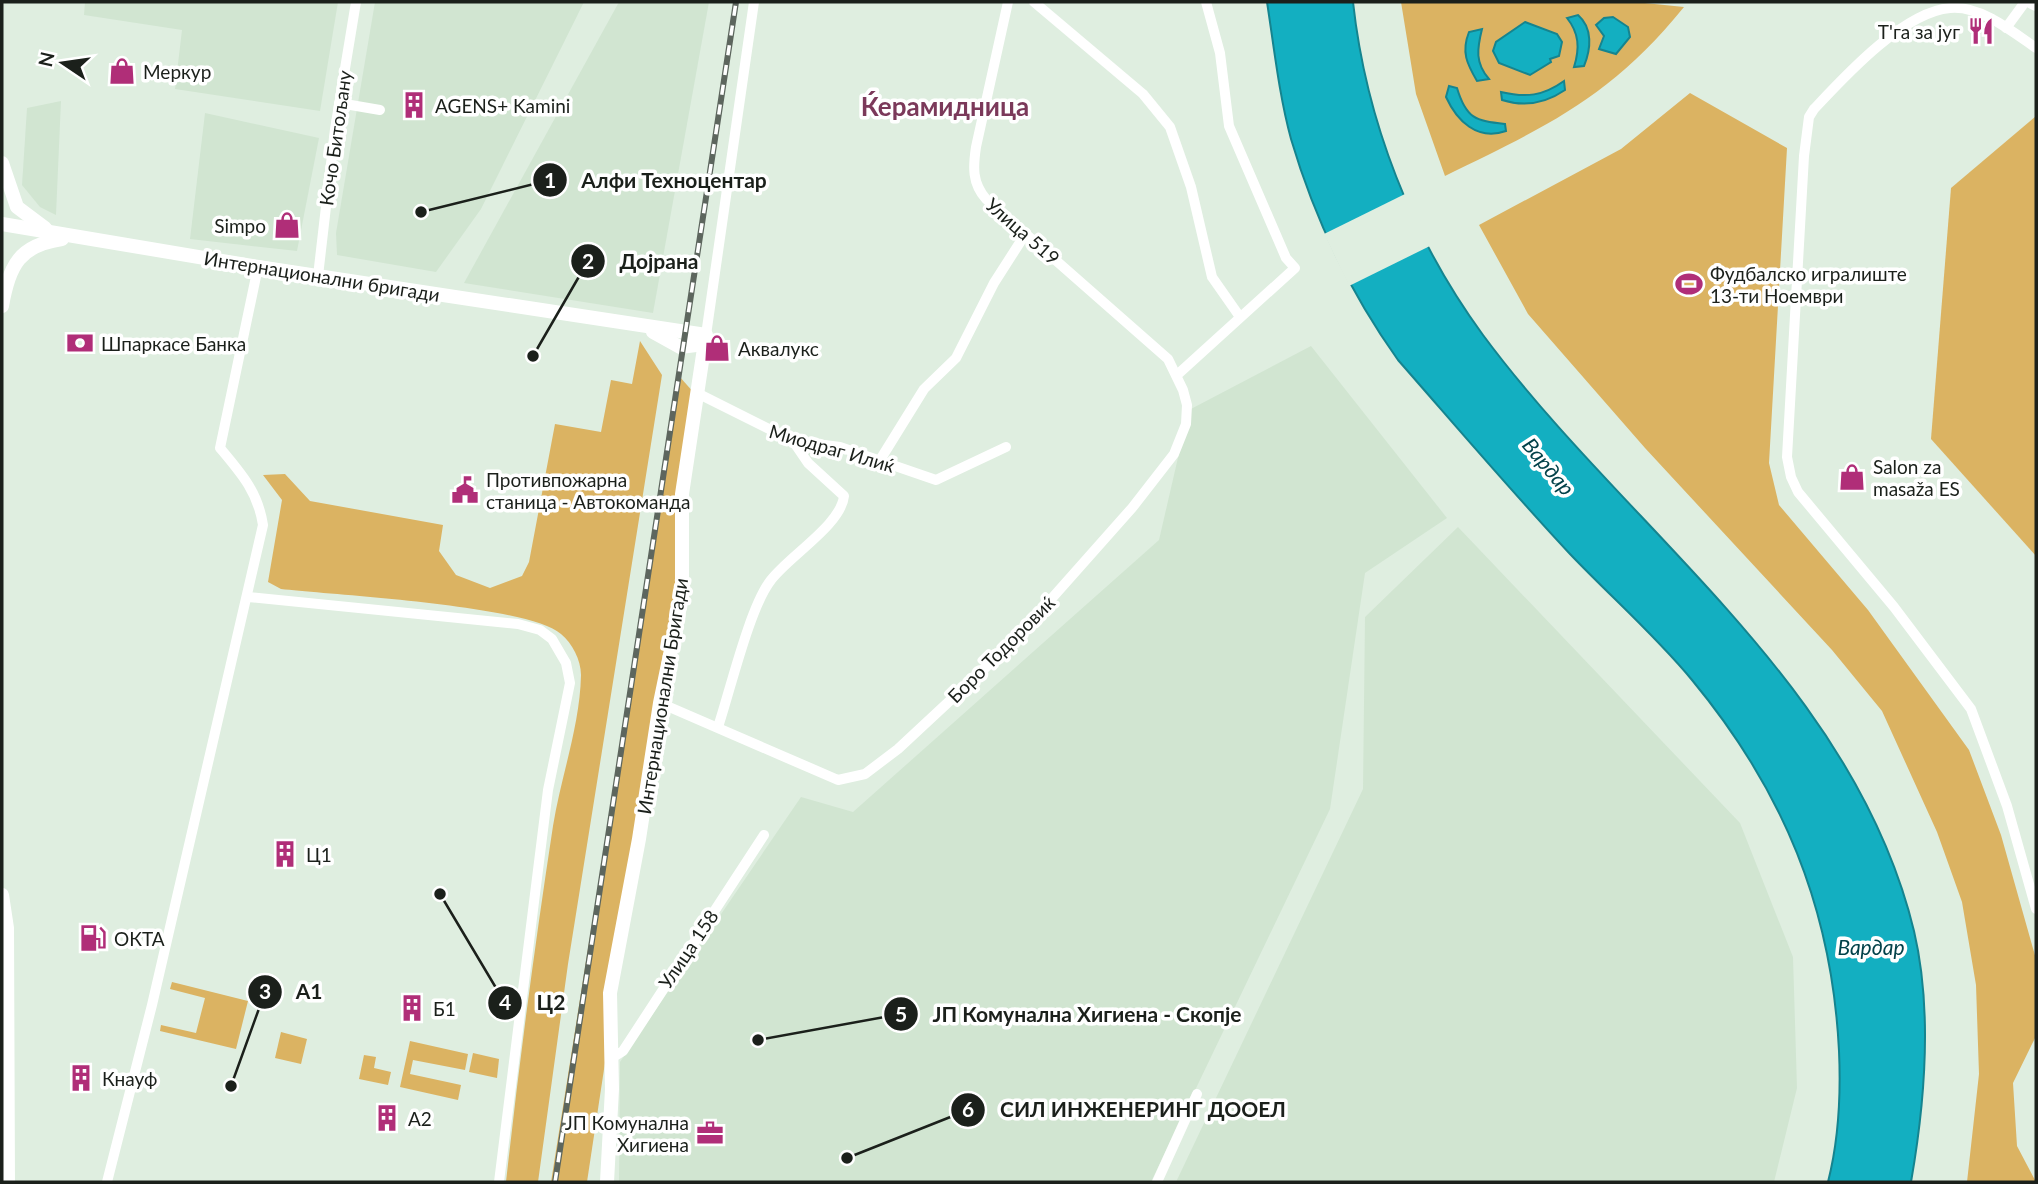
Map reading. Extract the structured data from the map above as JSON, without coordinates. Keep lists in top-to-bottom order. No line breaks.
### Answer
{"streets":{"street":["Кочо Битољану","Улица 519","Интернационални бригади","Миодраг Илиќ","Боро Тодоровиќ","Интернационални Бригади","Улица 158"]},"crossings":[["Кочо Битољану","Интернационални бригади"],["Улица 519","Боро Тодоровиќ"],["Интернационални бригади","Интернационални Бригади"],["Миодраг Илиќ","Интернационални Бригади"],["Боро Тодоровиќ","Интернационални Бригади"],["Интернационални Бригади","Улица 158"]],"districts":["Ќерамидница"],"water":["Вардар"],"places":{"restaurant":["Т'га за југ"],"shop":["Меркур","Simpo","Аквалукс","Salon za masaža ES"],"building":["AGENS+ Kamini","Ц1","Б1","Кнауф","А2"],"other":["Алфи Техноцентар","Дојрана","Ц2","ЈП Комунална Хигиена - Скопје","А1","СИЛ ИНЖЕНЕРИНГ ДООЕЛ"],"sports":["Фудбалско игралиште 13-ти Ноември"],"bank":["Шпаркасе Банка"],"public building":["Противпожарна станица - Автокоманда"],"fuel station":["ОКТА"],"office":["ЈП Комунална Хигиена"]},"north":"left"}
